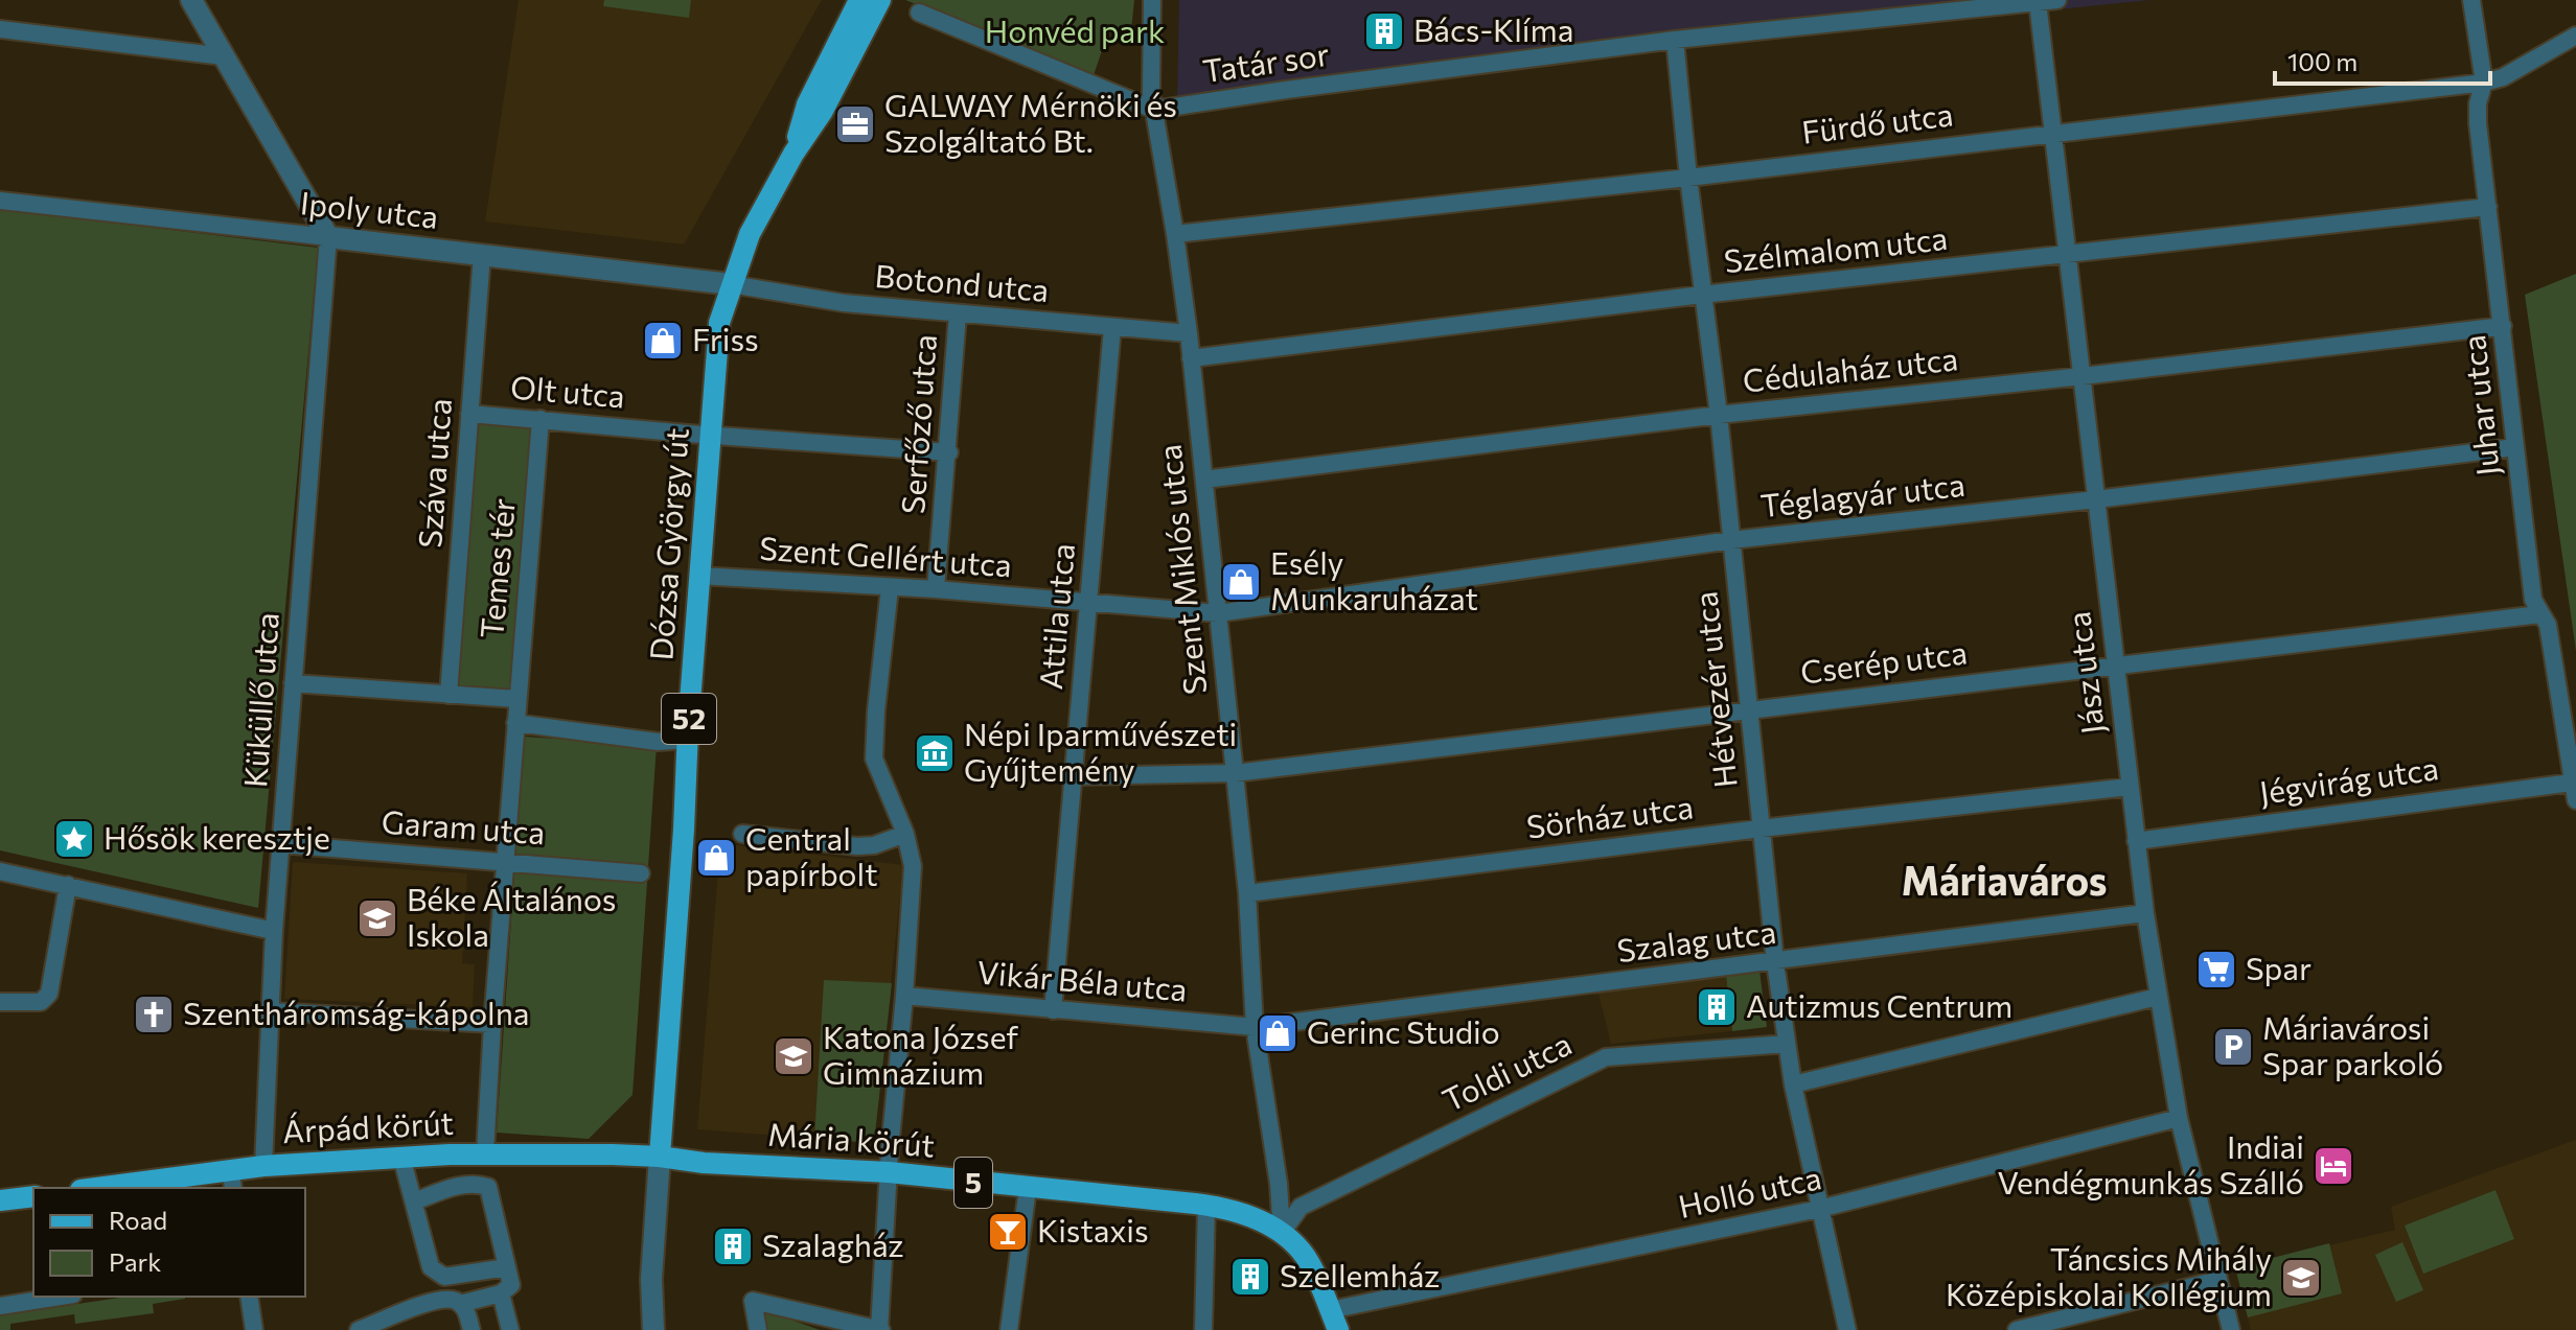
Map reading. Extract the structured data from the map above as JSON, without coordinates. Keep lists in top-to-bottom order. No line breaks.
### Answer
{"streets":{"main road":["Dózsa György út","52","Árpád körút","Mária körút","5"],"street":["Tatár sor","Fürdő utca","Ipoly utca","Szélmalom utca","Botond utca","Cédulaház utca","Olt utca","Juhar utca","Serfőző utca","Száva utca","Téglagyár utca","Szent Gellért utca","Temes tér","Szent Miklós utca","Attila utca","Cserép utca","Jász utca","Hétvezér utca","Küküllő utca","Jégvirág utca","Sörház utca","Garam utca","Szalag utca","Vikár Béla utca","Toldi utca","Holló utca"]},"crossings":[["Tatár sor","Szent Miklós utca"],["Tatár sor","Jász utca"],["Tatár sor","Hétvezér utca"],["Fürdő utca","Juhar utca"],["Fürdő utca","Szent Miklós utca"],["Fürdő utca","Jász utca"],["Fürdő utca","Hétvezér utca"],["Ipoly utca","Botond utca"],["Ipoly utca","Száva utca"],["Ipoly utca","Dózsa György út"],["Ipoly utca","Küküllő utca"],["Szélmalom utca","Juhar utca"],["Szélmalom utca","Szent Miklós utca"],["Szélmalom utca","Jász utca"],["Szélmalom utca","Hétvezér utca"],["Botond utca","Serfőző utca"],["Botond utca","Dózsa György út"],["Botond utca","Szent Miklós utca"],["Botond utca","Attila utca"],["Cédulaház utca","Juhar utca"],["Cédulaház utca","Szent Miklós utca"],["Cédulaház utca","Jász utca"],["Cédulaház utca","Hétvezér utca"],["Olt utca","Serfőző utca"],["Olt utca","Száva utca"],["Olt utca","Dózsa György út"],["Olt utca","Temes tér"],["Juhar utca","Téglagyár utca"],["Juhar utca","Cserép utca"],["Juhar utca","Jégvirág utca"],["Serfőző utca","Szent Gellért utca"],["Téglagyár utca","Szent Gellért utca"],["Téglagyár utca","Szent Miklós utca"],["Téglagyár utca","Jász utca"],["Téglagyár utca","Hétvezér utca"],["Dózsa György út","Szent Gellért utca"],["Dózsa György út","Árpád körút"],["Dózsa György út","Mária körút"],["Szent Gellért utca","Szent Miklós utca"],["Szent Gellért utca","Attila utca"],["Temes tér","Garam utca"],["Temes tér","Árpád körút"],["Szent Miklós utca","Cserép utca"],["Szent Miklós utca","Sörház utca"],["Szent Miklós utca","Szalag utca"],["Szent Miklós utca","Vikár Béla utca"],["Szent Miklós utca","Toldi utca"],["Szent Miklós utca","Mária körút"],["Szent Miklós utca","5"],["Attila utca","Cserép utca"],["Attila utca","Vikár Béla utca"],["Cserép utca","Jász utca"],["Cserép utca","Hétvezér utca"],["Jász utca","Jégvirág utca"],["Jász utca","Sörház utca"],["Jász utca","Szalag utca"],["Jász utca","Holló utca"],["Hétvezér utca","Sörház utca"],["Hétvezér utca","Szalag utca"],["Hétvezér utca","Toldi utca"],["Hétvezér utca","Holló utca"],["Küküllő utca","Garam utca"],["Küküllő utca","Árpád körút"],["Szalag utca","Vikár Béla utca"],["Toldi utca","Mária körút"],["Toldi utca","5"],["Árpád körút","Mária körút"],["Mária körút","5"],["5","Holló utca"]],"districts":["Máriaváros"],"parks":["Honvéd park"],"places":{"building":["Bács-Klíma","Autizmus Centrum","Szalagház","Szellemház"],"office":["GALWAY Mérnöki és Szolgáltató Bt."],"shop":["Friss","Esély Munkaruházat","Central papírbolt","Gerinc Studio"],"museum":["Népi Iparművészeti Gyűjtemény"],"place":["Hősök keresztje"],"school or university":["Béke Általános Iskola","Katona József Gimnázium","Táncsics Mihály Középiskolai Kollégium"],"supermarket":["Spar"],"church":["Szentháromság-kápolna"],"parking":["Máriavárosi Spar parkoló"],"hotel":["Indiai Vendégmunkás Szálló"],"bar":["Kistaxis"]},"legend":["Road","Park"],"scale_bar":"100 m"}
